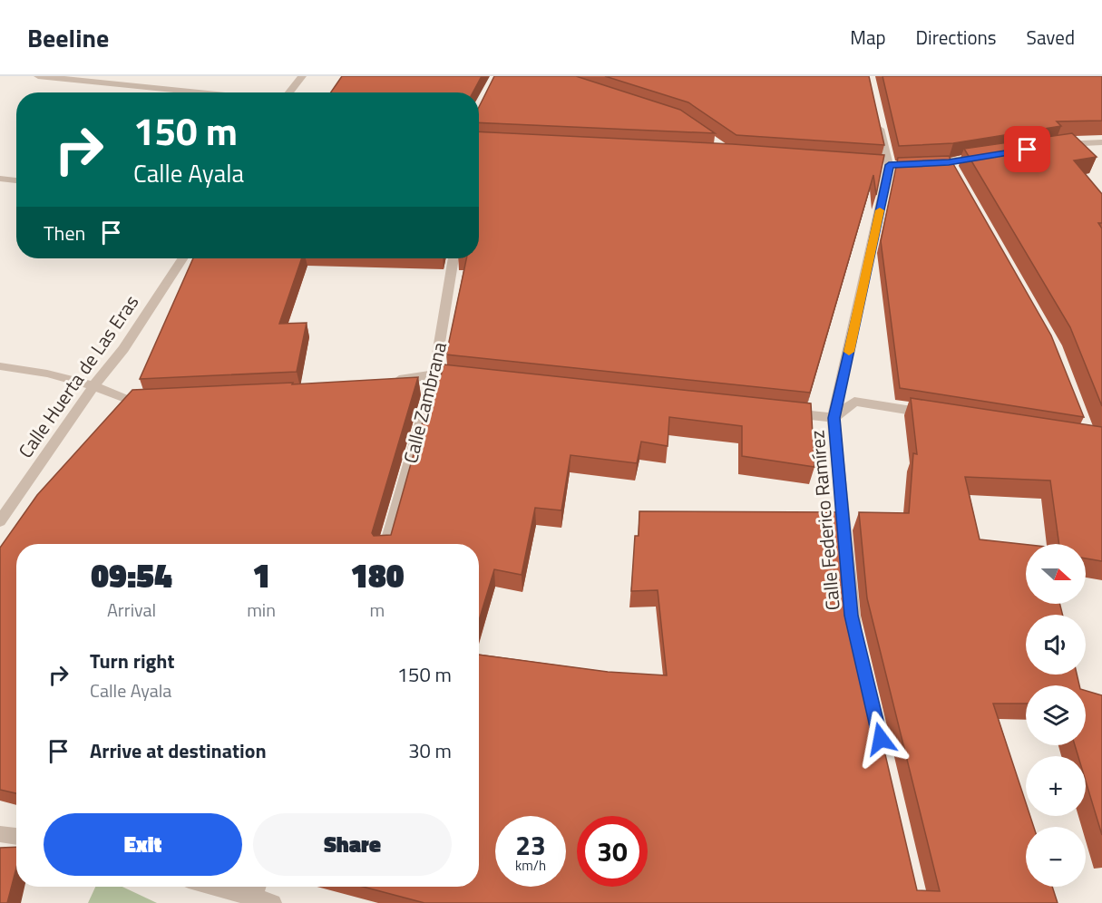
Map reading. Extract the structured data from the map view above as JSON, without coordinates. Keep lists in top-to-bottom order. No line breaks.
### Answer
{"streets":{"street":["Calle Huerta de Las Eras","Calle Zambrana","Calle Federico Ramírez"]},"north":"right","page":{"header":"Beeline","nav":["Map","Directions","Saved"],"turn":["150 m","Calle Ayala"],"then":"Then","map_buttons":["+","−"],"eta":["09:54","Arrival","1","min","180","m"],"list":[{"name":"Turn right","note":"Calle Ayala","value":"150 m"},{"name":"Arrive at destination","value":"30 m"}],"buttons":["Exit","Share"],"speed":"23 km/h","limit":"30"}}
